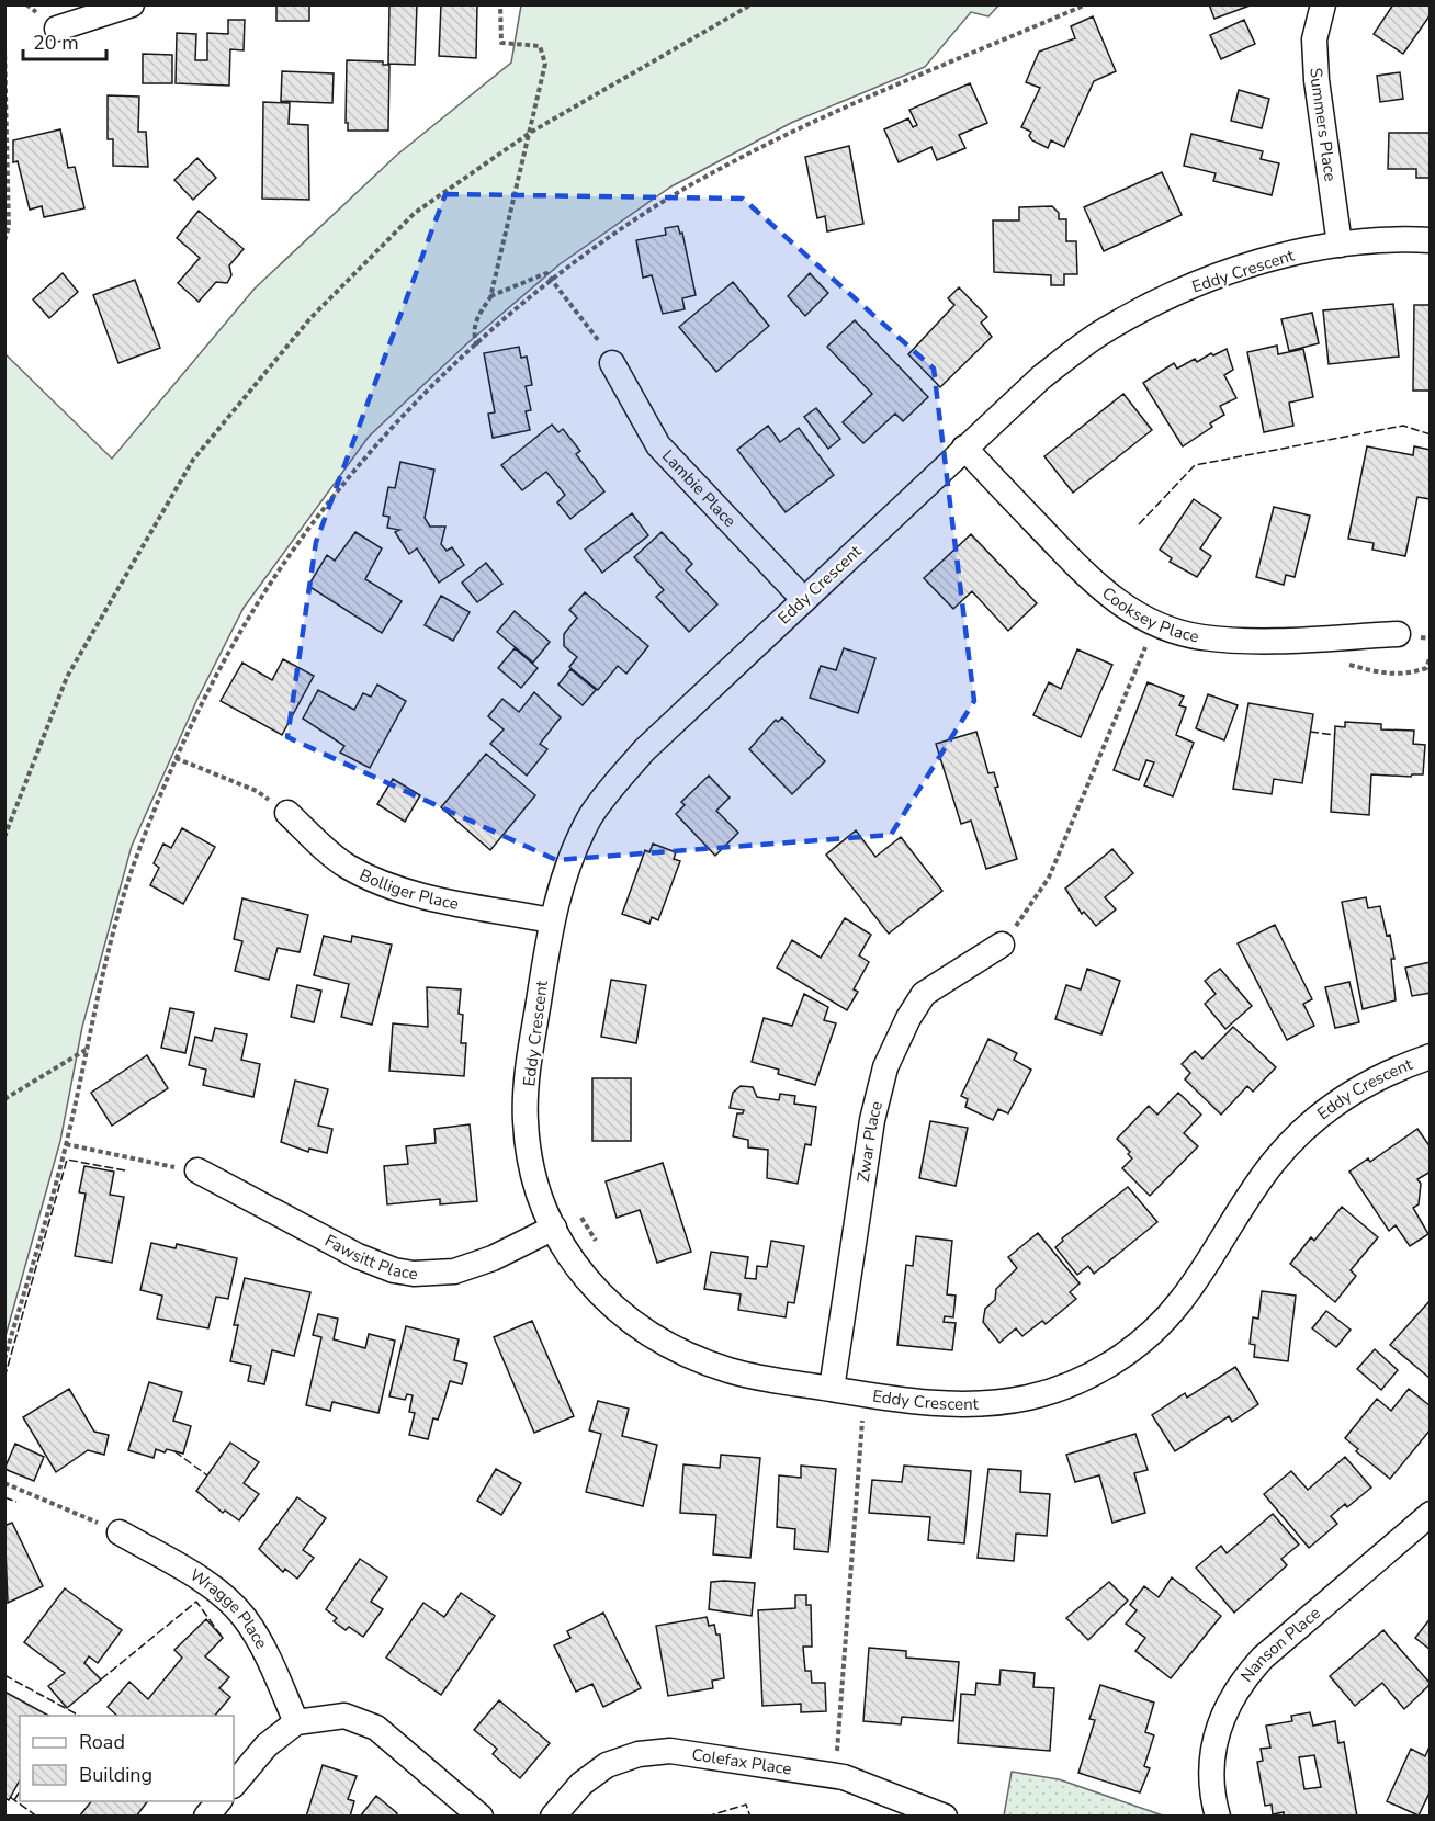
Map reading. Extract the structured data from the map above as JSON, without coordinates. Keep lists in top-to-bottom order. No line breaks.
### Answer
{"streets":{"street":["Summers Place","Eddy Crescent","Lambie Place","Cooksey Place","Bolliger Place","Zwar Place","Fawsitt Place","Wragge Place","Nanson Place","Colefax Place"]},"crossings":[["Summers Place","Eddy Crescent"],["Eddy Crescent","Lambie Place"],["Eddy Crescent","Cooksey Place"],["Eddy Crescent","Bolliger Place"],["Eddy Crescent","Zwar Place"],["Eddy Crescent","Fawsitt Place"]],"legend":["Road","Building"],"scale_bar":"20 m"}
